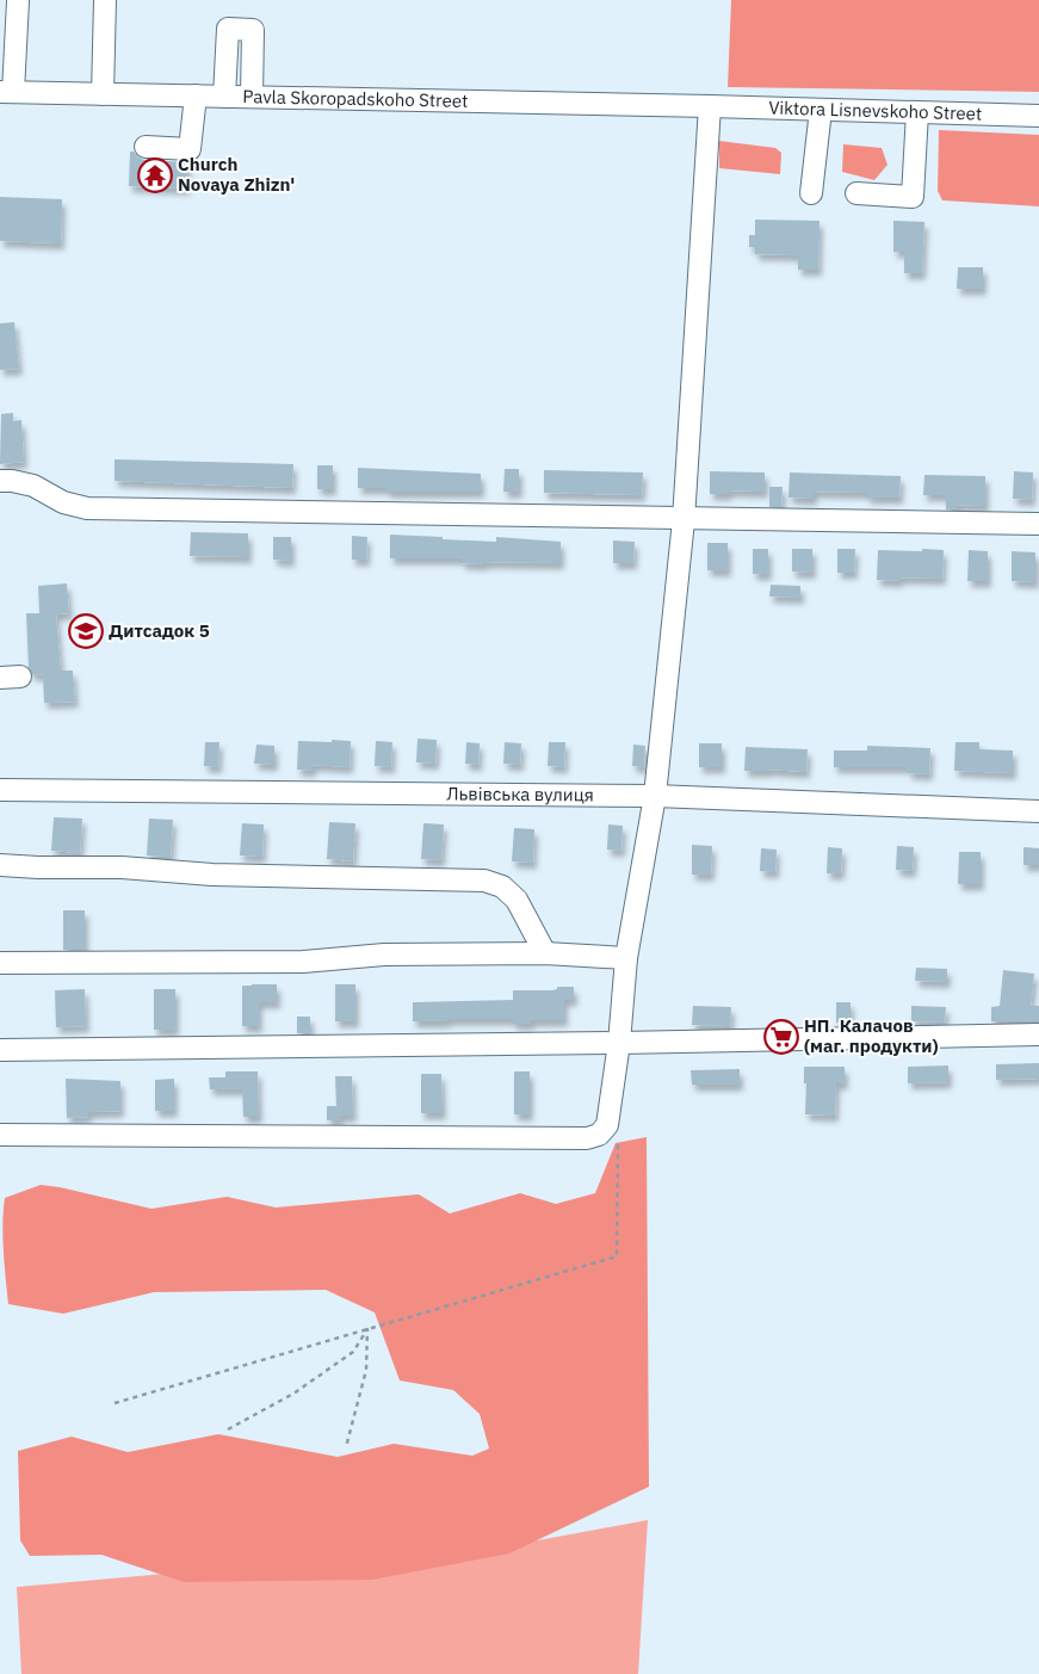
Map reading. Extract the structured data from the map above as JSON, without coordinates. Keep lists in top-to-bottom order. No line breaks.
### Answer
{"streets":{"street":["Pavla Skoropadskoho Street","Viktora Lisnevskoho Street","Львівська вулиця"]},"crossings":[["Pavla Skoropadskoho Street","Viktora Lisnevskoho Street"]],"places":{"temple":["Church Novaya Zhizn'"],"school or university":["Дитсадок 5"],"supermarket":["НП. Калачов (маг. продукти)"]}}
